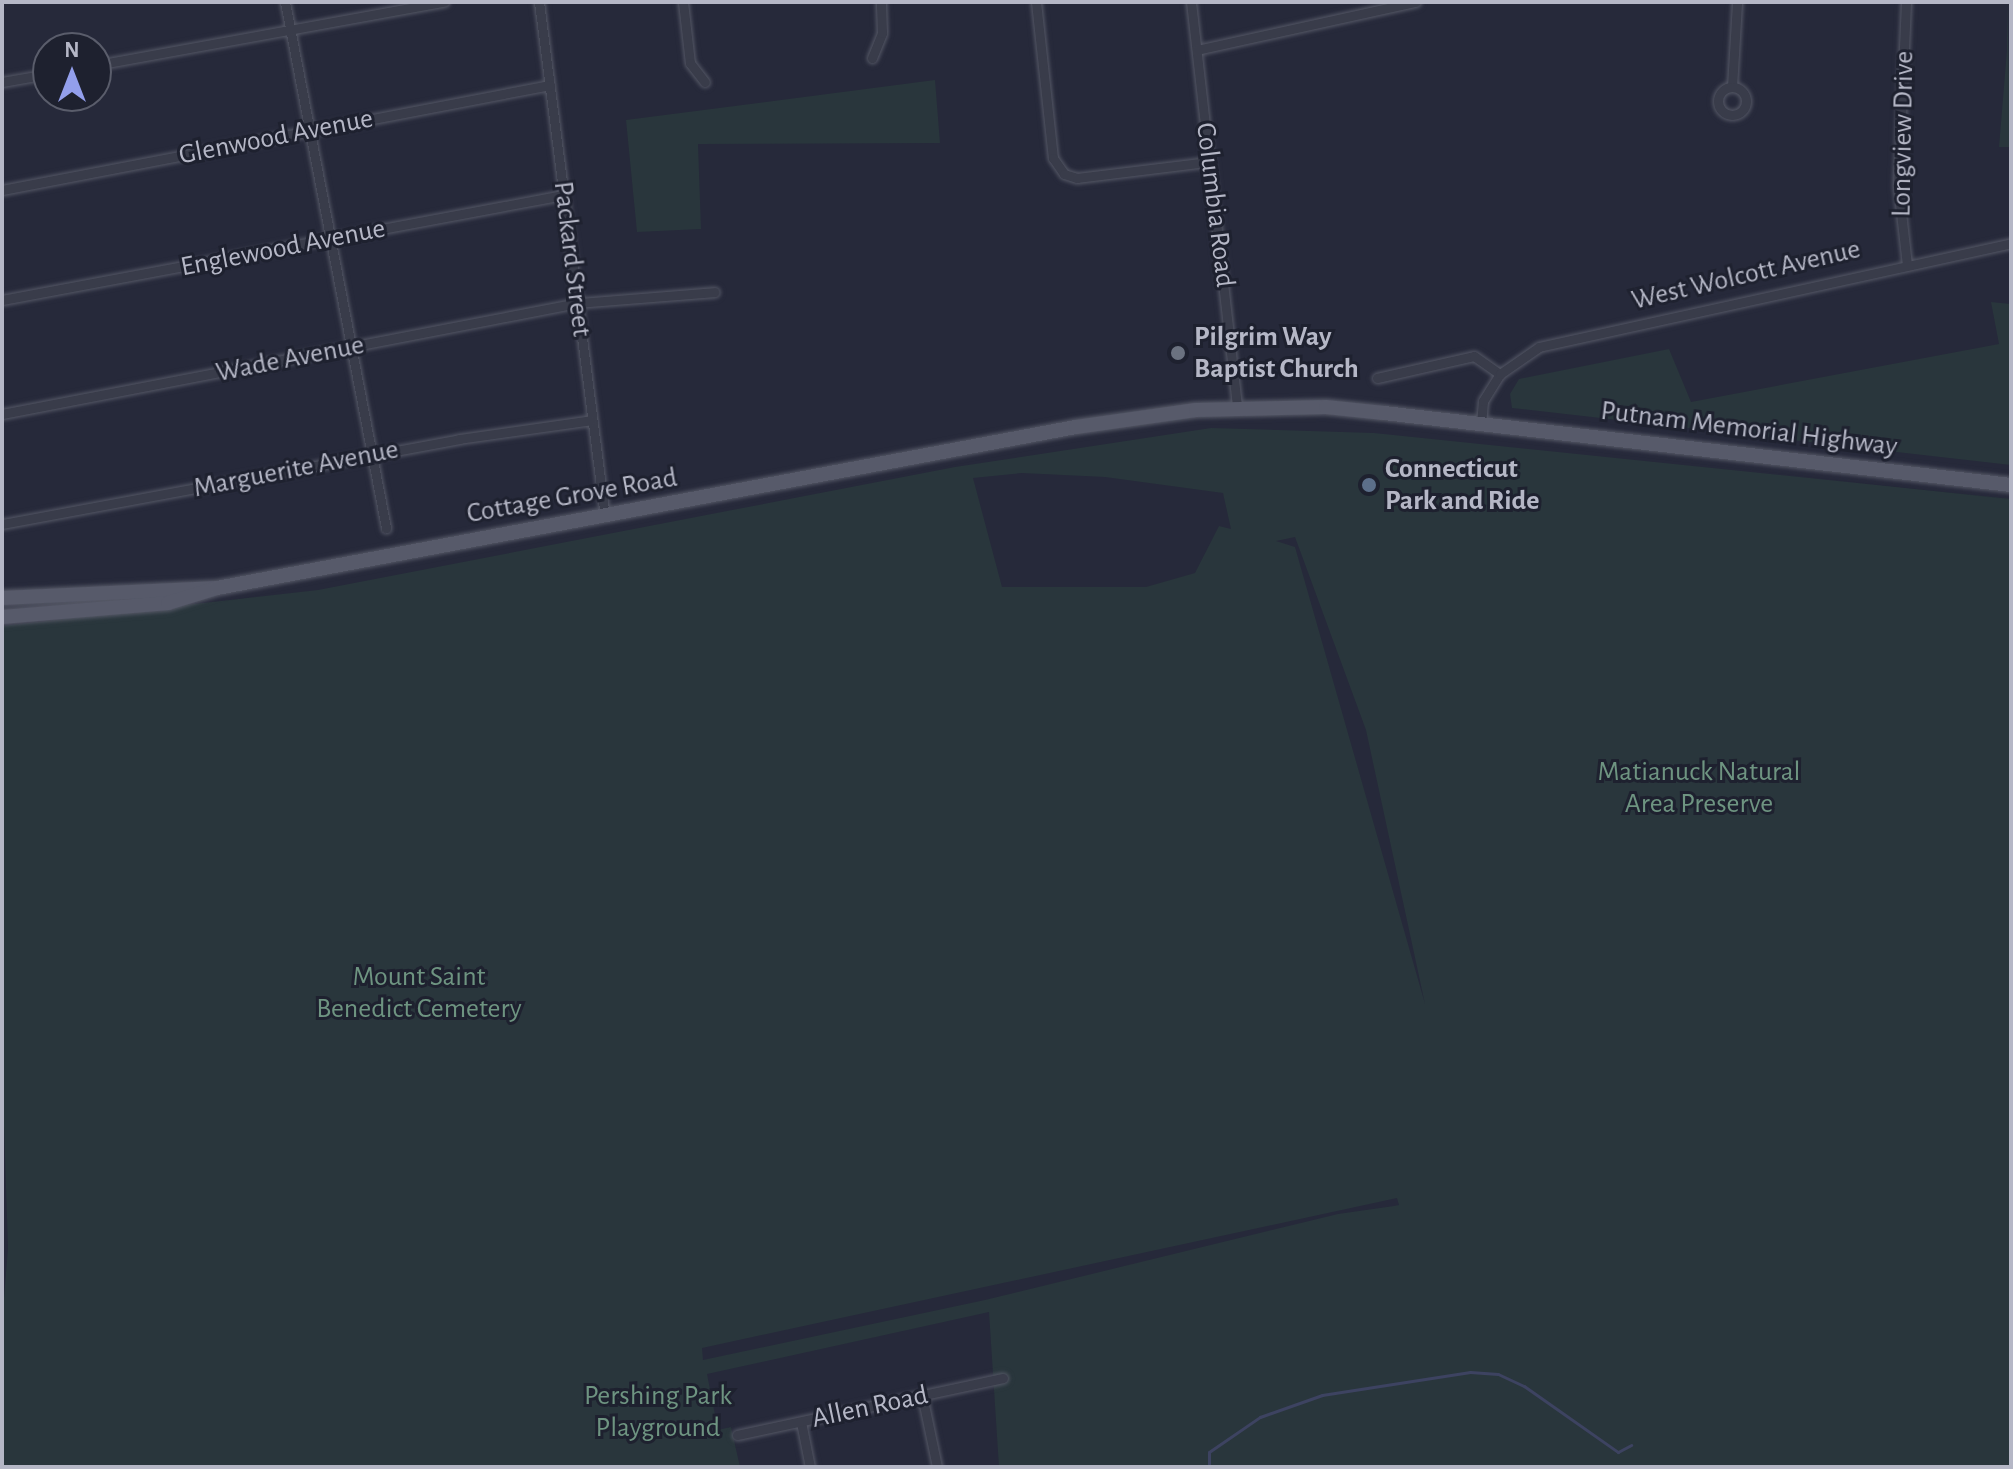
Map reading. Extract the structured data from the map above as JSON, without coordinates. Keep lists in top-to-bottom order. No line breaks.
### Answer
{"streets":{"main road":["Putnam Memorial Highway","Cottage Grove Road"],"street":["Longview Drive","Glenwood Avenue","Columbia Road","Englewood Avenue","Packard Street","West Wolcott Avenue","Wade Avenue","Marguerite Avenue","Allen Road"]},"crossings":[["Longview Drive","West Wolcott Avenue"],["Glenwood Avenue","Packard Street"],["Columbia Road","Cottage Grove Road"],["Englewood Avenue","Packard Street"],["Packard Street","Wade Avenue"],["Packard Street","Marguerite Avenue"],["Packard Street","Cottage Grove Road"],["West Wolcott Avenue","Putnam Memorial Highway"]],"parks":["Matianuck Natural Area Preserve","Mount Saint Benedict Cemetery","Pershing Park Playground"],"places":["Pilgrim Way Baptist Church","Connecticut Park and Ride"],"north":"top"}
